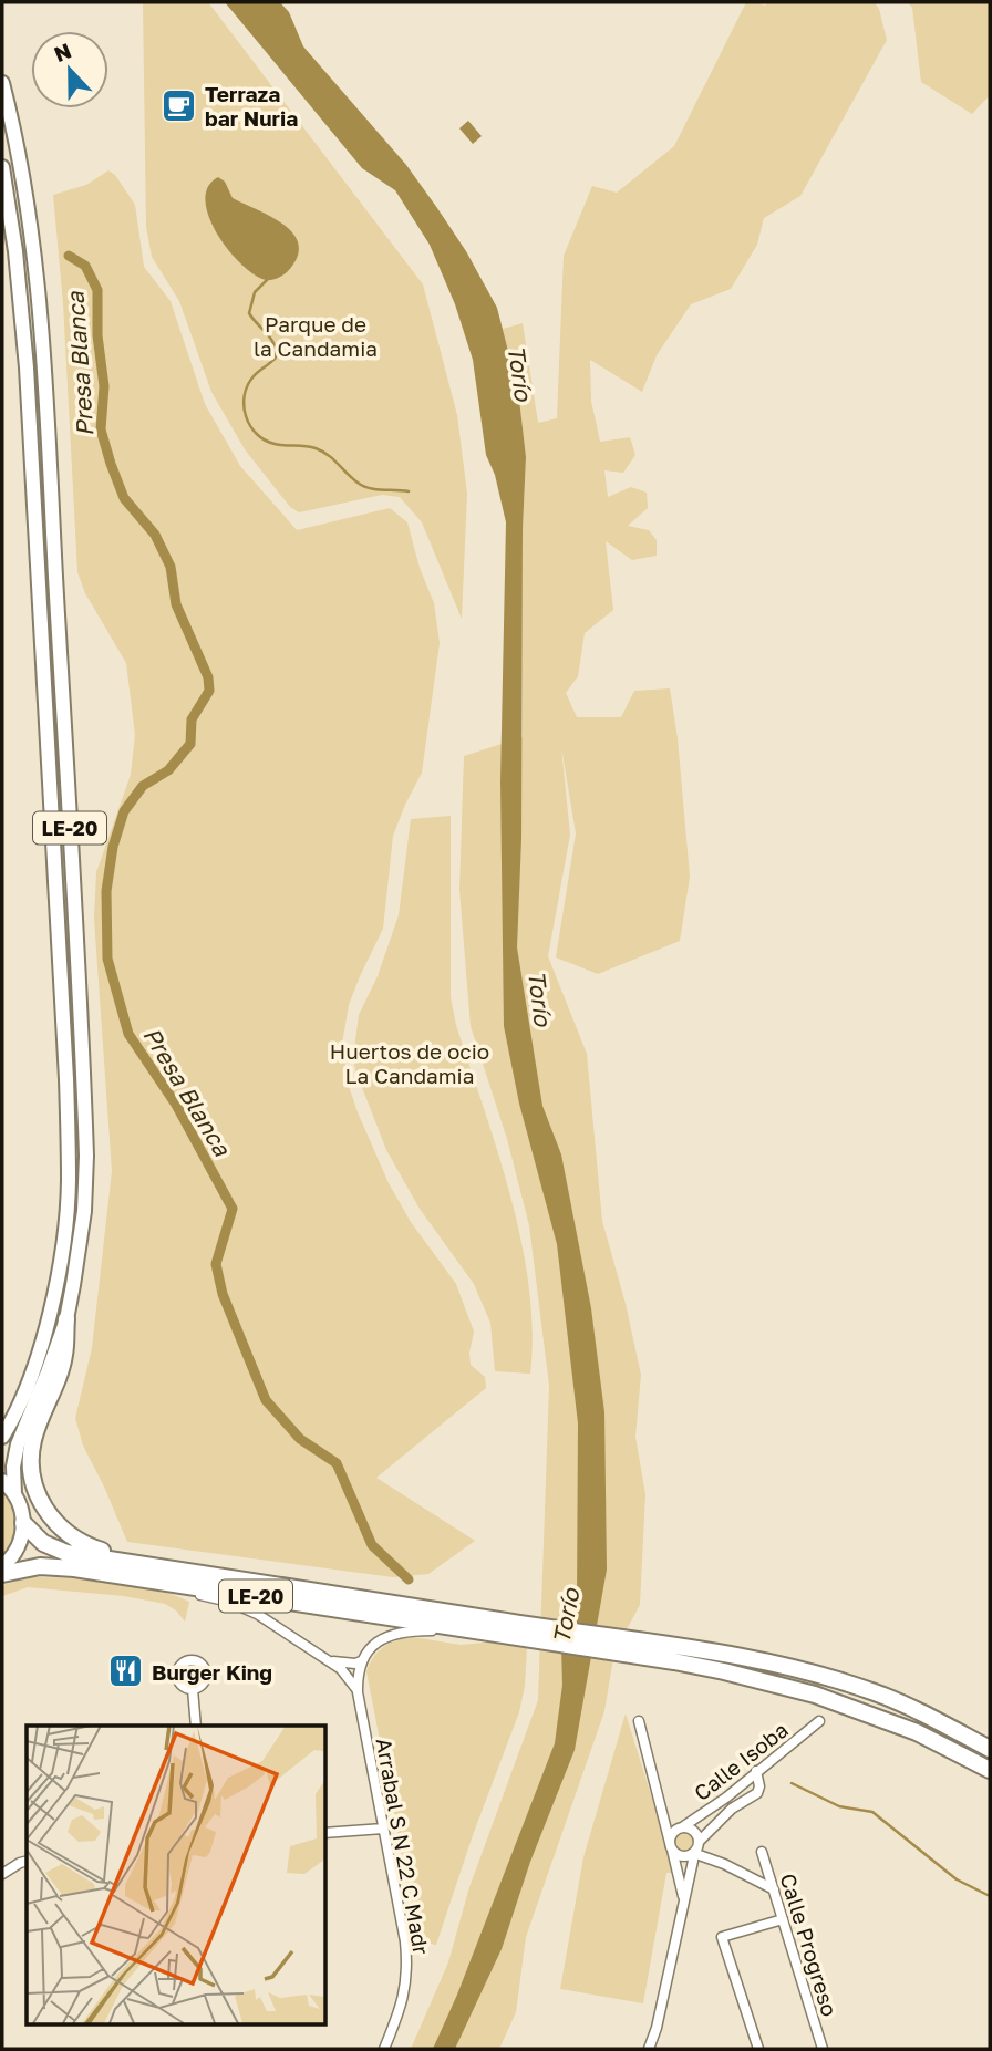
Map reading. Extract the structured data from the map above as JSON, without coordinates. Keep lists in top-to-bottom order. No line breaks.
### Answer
{"streets":{"highway":["LE-20"],"street":["Calle Isoba","Arrabal S N 22 C Madr","Calle Progreso"]},"crossings":[["LE-20","Arrabal S N 22 C Madr"]],"water":["Presa Blanca","Torío"],"parks":["Parque de la Candamia","Huertos de ocio La Candamia"],"places":{"cafe":["Terraza bar Nuria"],"restaurant":["Burger King"]},"north":"top"}
